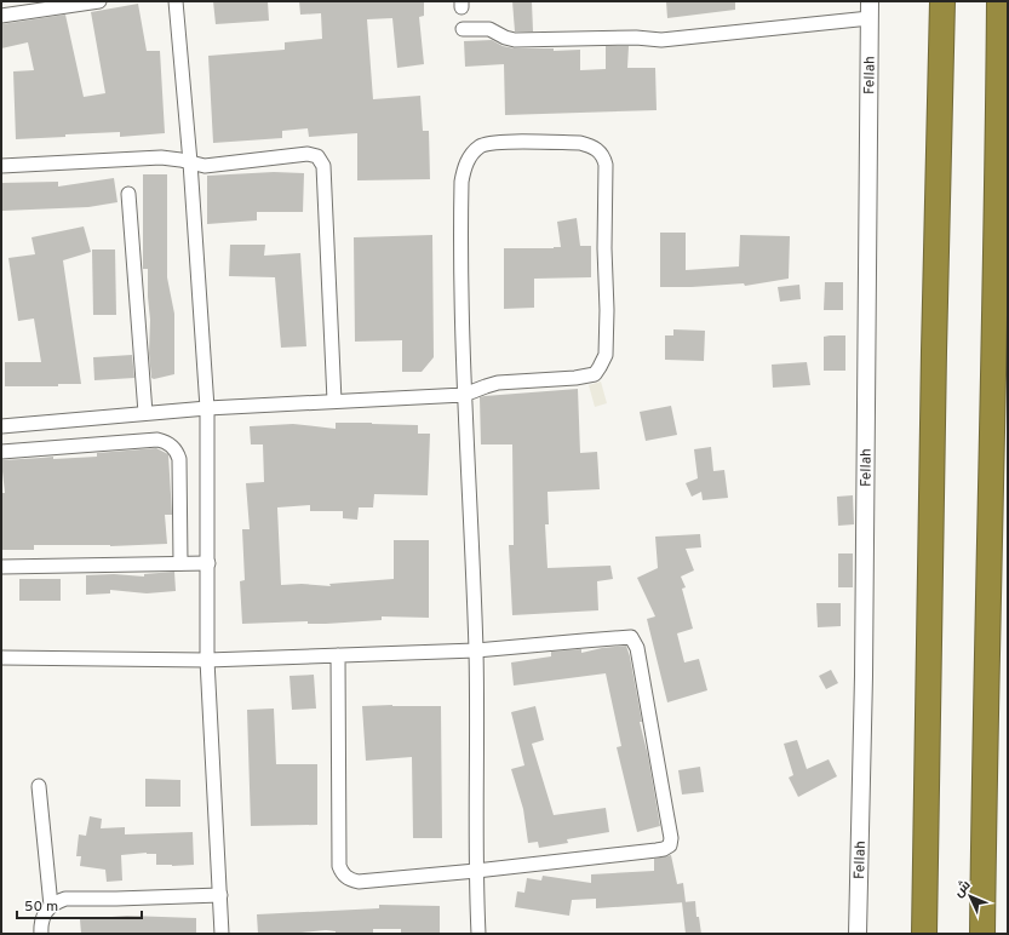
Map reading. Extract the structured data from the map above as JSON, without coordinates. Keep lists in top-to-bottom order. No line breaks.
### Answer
{"streets":{"street":["Fellah"]},"scale_bar":"50 m","north":"top left"}
